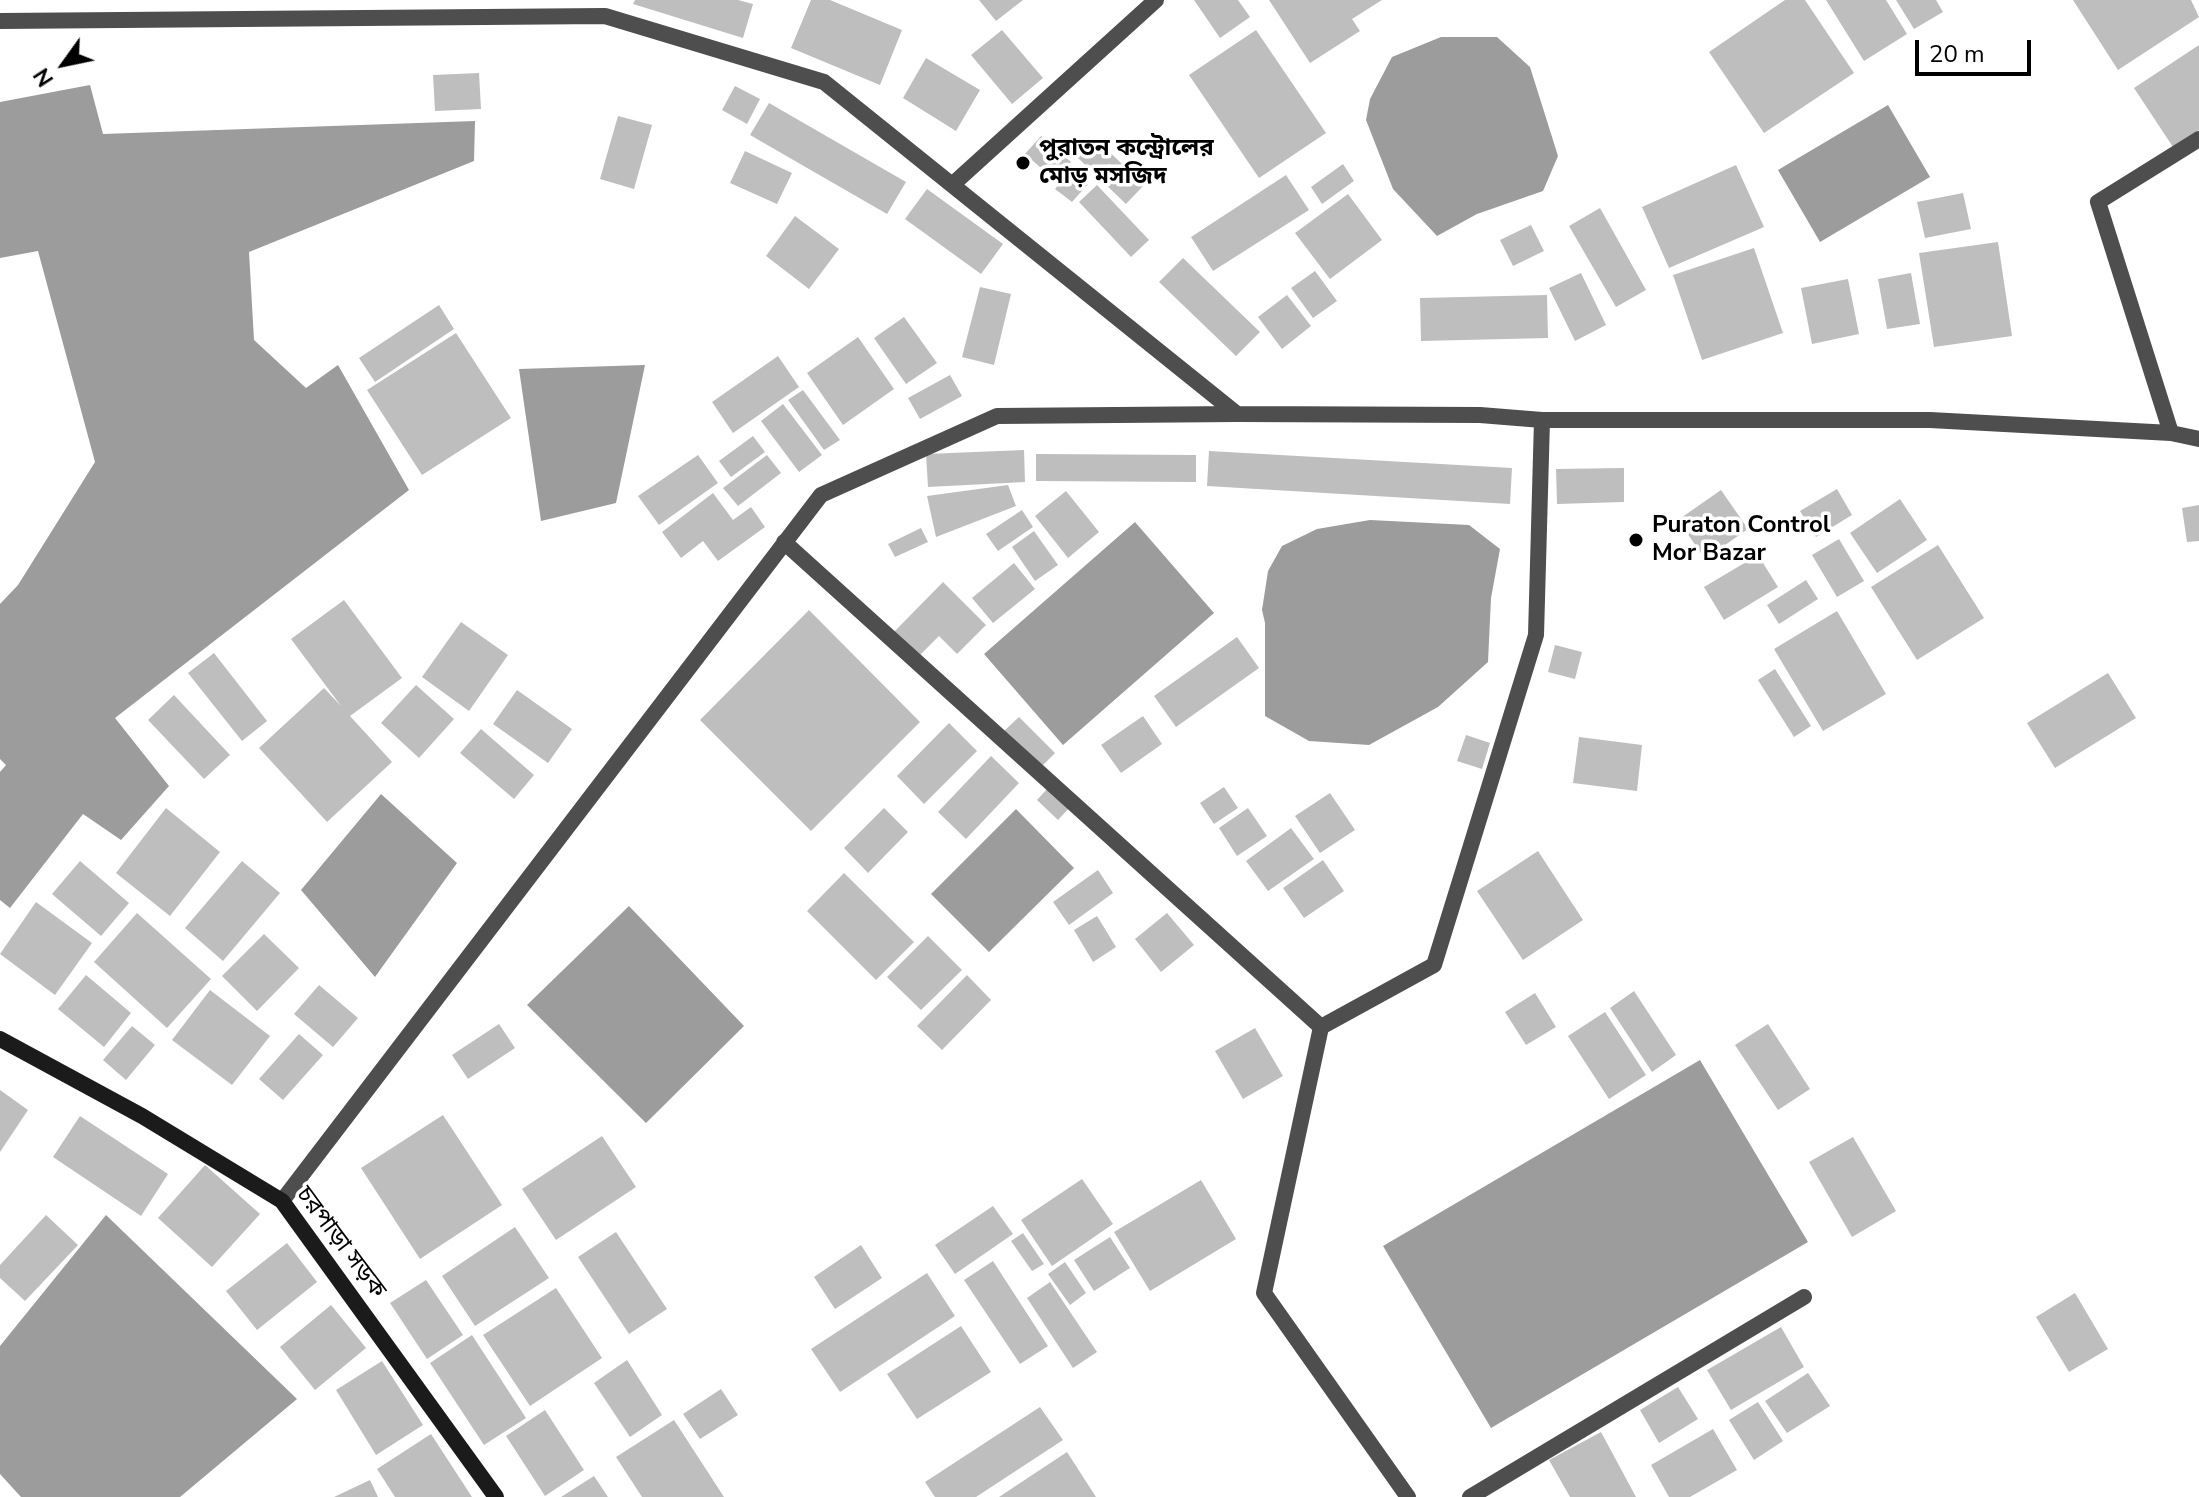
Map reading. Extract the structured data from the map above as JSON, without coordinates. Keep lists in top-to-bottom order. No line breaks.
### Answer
{"streets":{"street":["চরপাড়া সড়ক"]},"places":["পুরাতন কন্ট্রোলের মোড় মসজিদ","Puraton Control Mor Bazar"],"scale_bar":"20 m","north":"bottom left"}
